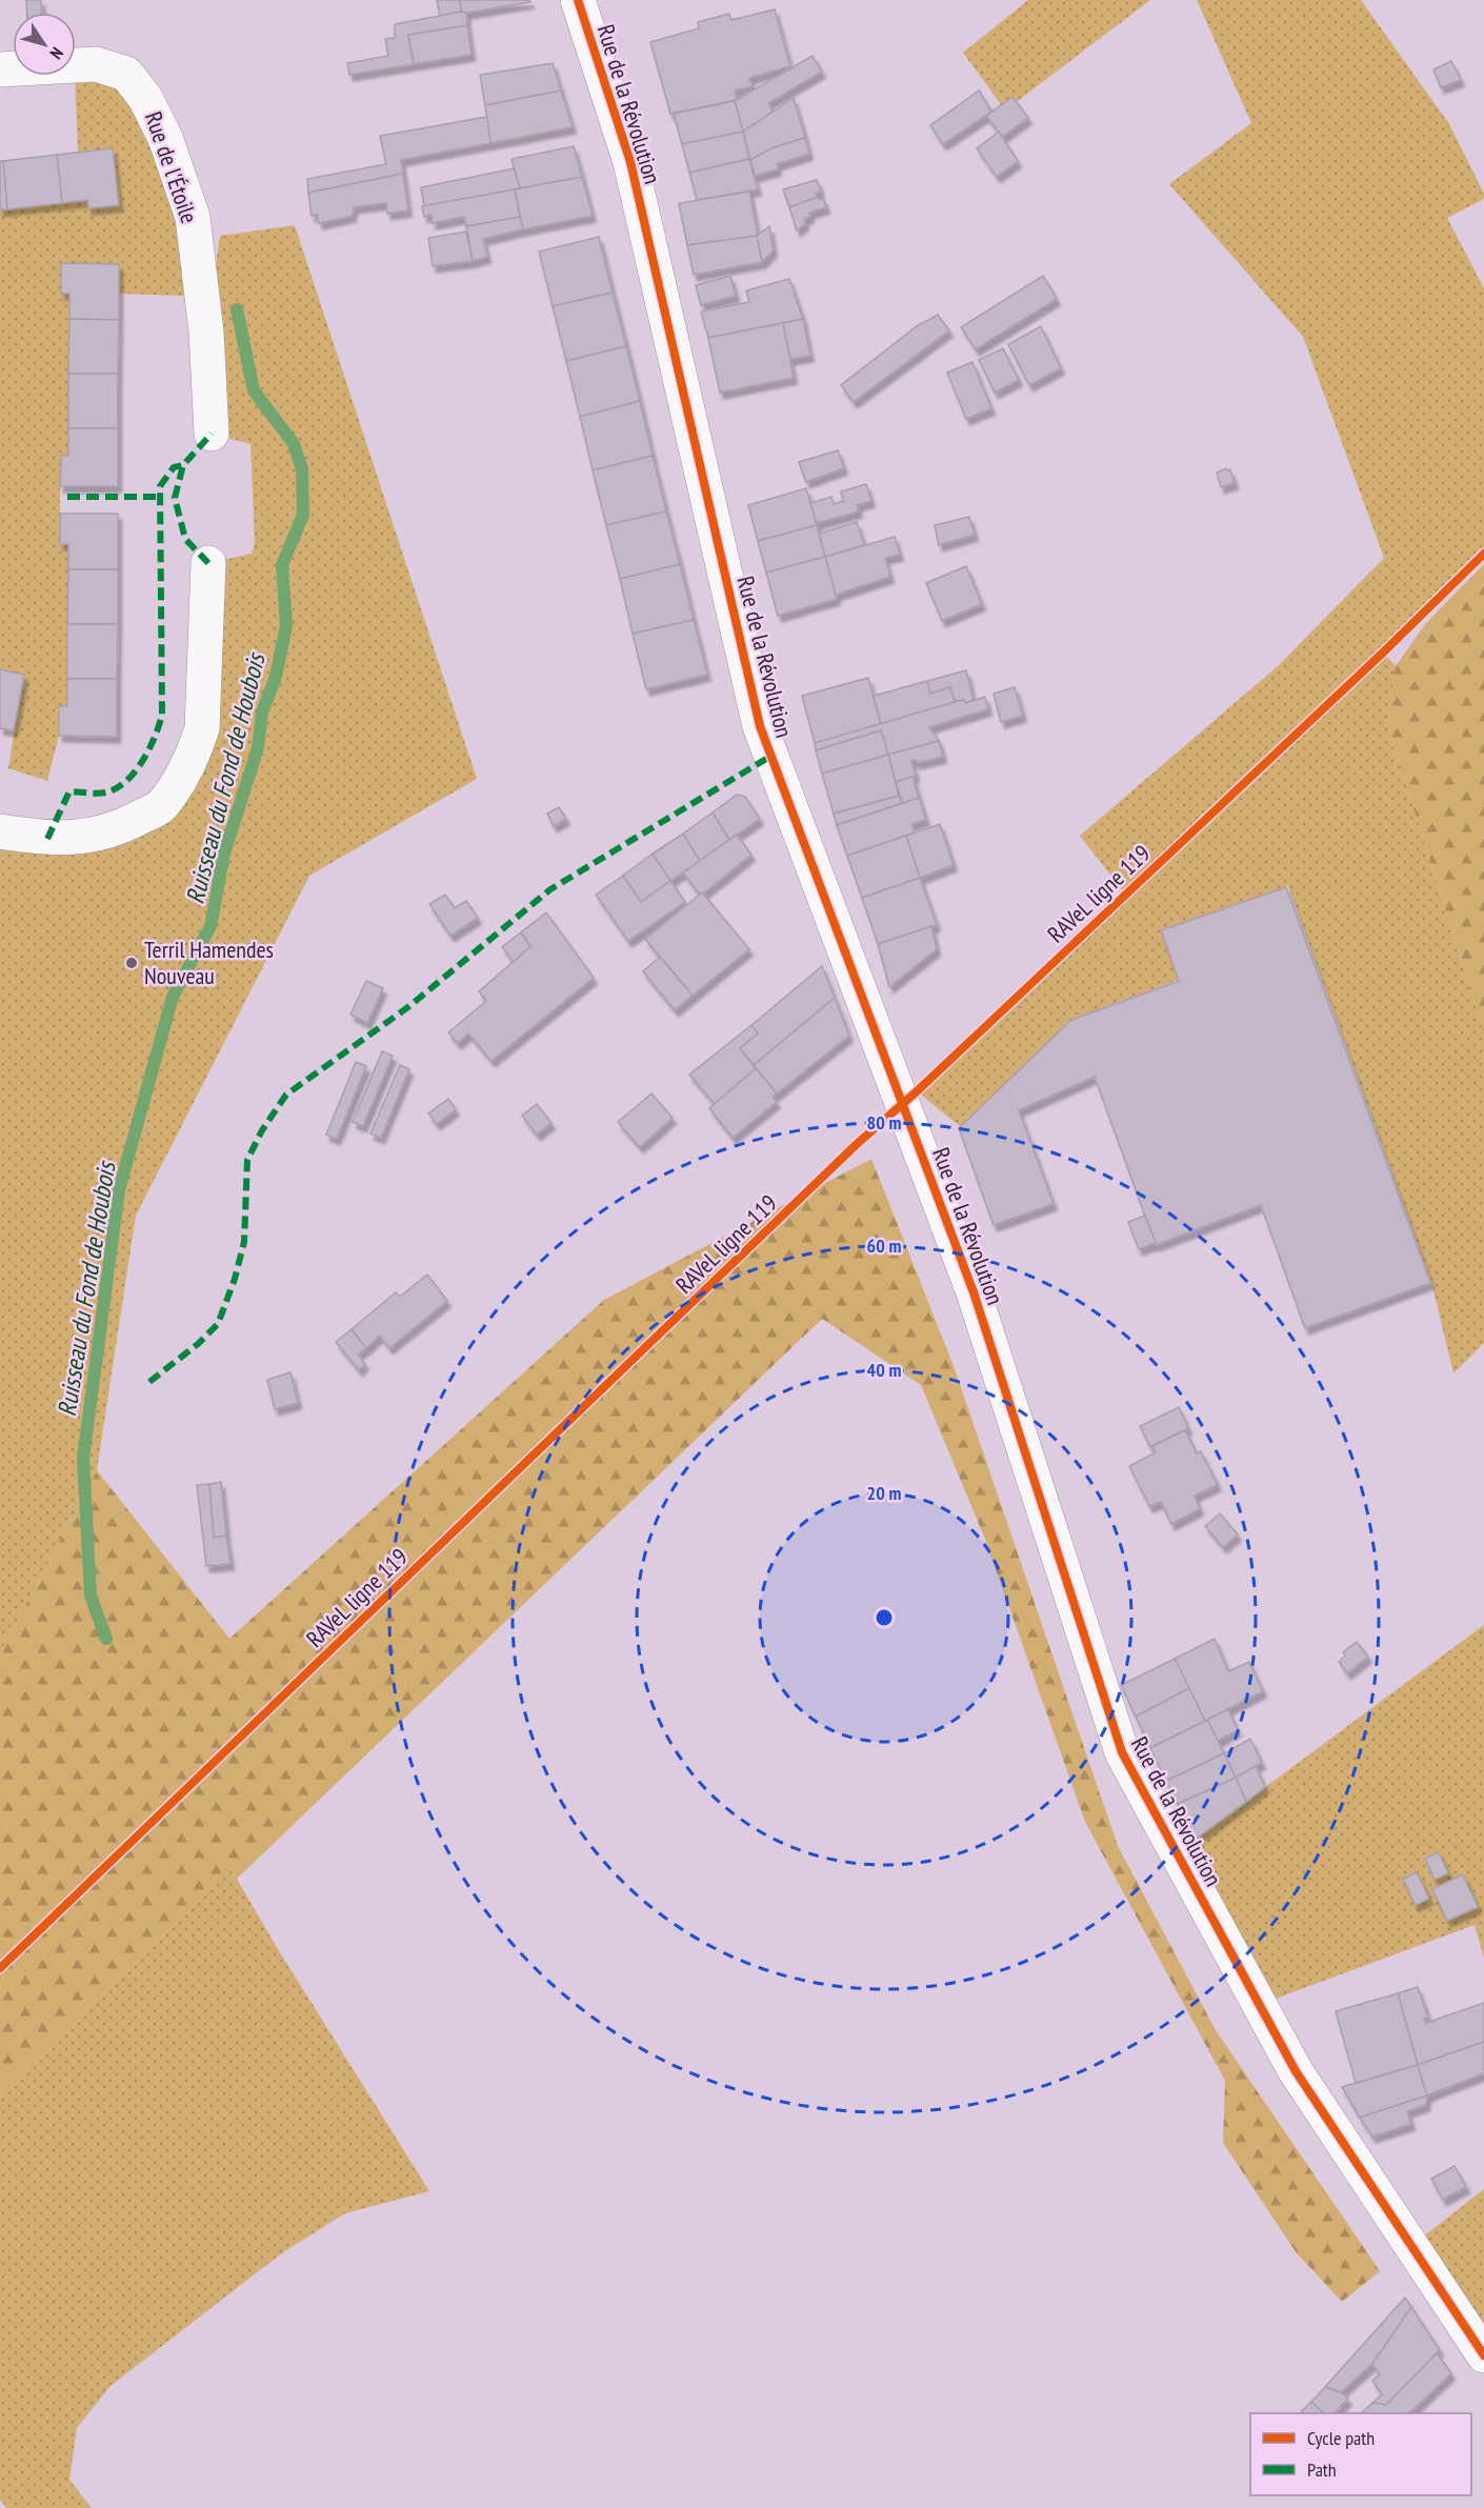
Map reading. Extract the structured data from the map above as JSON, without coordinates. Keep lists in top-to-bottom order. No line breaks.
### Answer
{"streets":{"street":["Rue de la Révolution","Rue de l'Étoile"],"cycle path":["RAVeL ligne 119"]},"water":["Ruisseau du Fond de Houbois"],"places":["Terril Hamendes Nouveau"],"legend":["Cycle path","Path"],"north":"bottom right","rings":["80 m","60 m","40 m","20 m"]}
